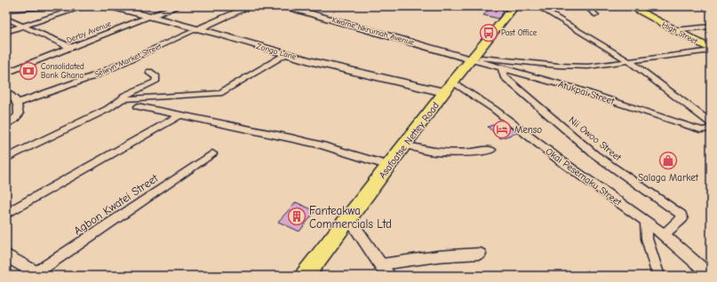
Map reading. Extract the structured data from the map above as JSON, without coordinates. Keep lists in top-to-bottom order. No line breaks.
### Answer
{"streets":{"main road":["Kwame Nkrumah Avenue","Derby Avenue","High Street","Zongo Lane","Selwyn Market Street","Asafoatse Nettey Road"],"street":["Atukpai Street","Nii Owoo Street","Okai Pesemaku Street","Agbon Kwatei Street"]},"crossings":[["Kwame Nkrumah Avenue","Atukpai Street"],["Kwame Nkrumah Avenue","Asafoatse Nettey Road"],["Derby Avenue","Zongo Lane"],["Zongo Lane","Selwyn Market Street"],["Zongo Lane","Asafoatse Nettey Road"],["Zongo Lane","Okai Pesemaku Street"],["Atukpai Street","Nii Owoo Street"],["Atukpai Street","Asafoatse Nettey Road"],["Nii Owoo Street","Okai Pesemaku Street"],["Asafoatse Nettey Road","Okai Pesemaku Street"]],"places":{"bus stop":["Post Office"],"bank":["Consolidated Bank Ghana"],"hotel":["Menso"],"shop":["Salaga Market"],"building":["Fanteakwa Commercials Ltd"]}}
